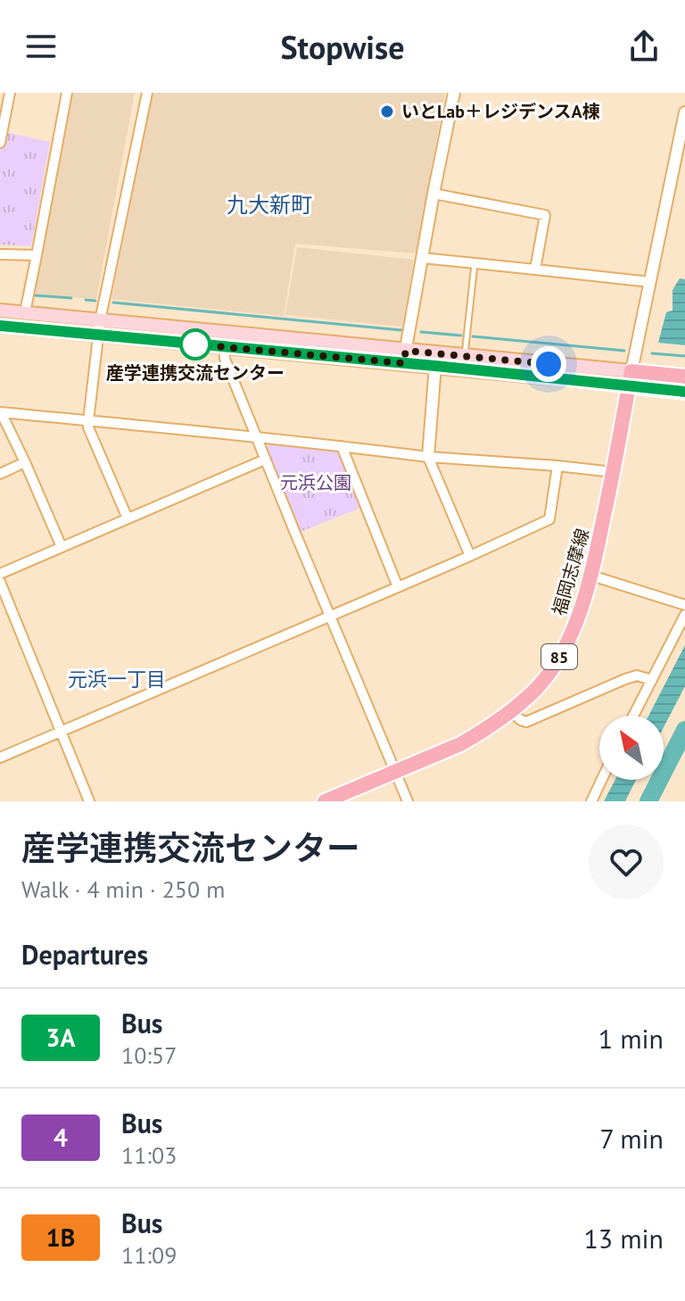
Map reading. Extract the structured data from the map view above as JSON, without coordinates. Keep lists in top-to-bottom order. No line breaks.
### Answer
{"streets":{"main road":["福岡志摩線","85"]},"districts":["九大新町","元浜一丁目"],"parks":["元浜公園"],"places":["いとLab＋レジデンスA棟","産学連携交流センター"],"lines":["bus line 3A"],"north":"top left","page":{"header":"Stopwise","heading":[["産学連携交流センター","Walk · 4 min · 250 m"],"Departures"],"list":[{"mark":"3A","name":"Bus","note":"10:57","value":"1 min"},{"mark":"4","name":"Bus","note":"11:03","value":"7 min"},{"mark":"1B","name":"Bus","note":"11:09","value":"13 min"}]}}
